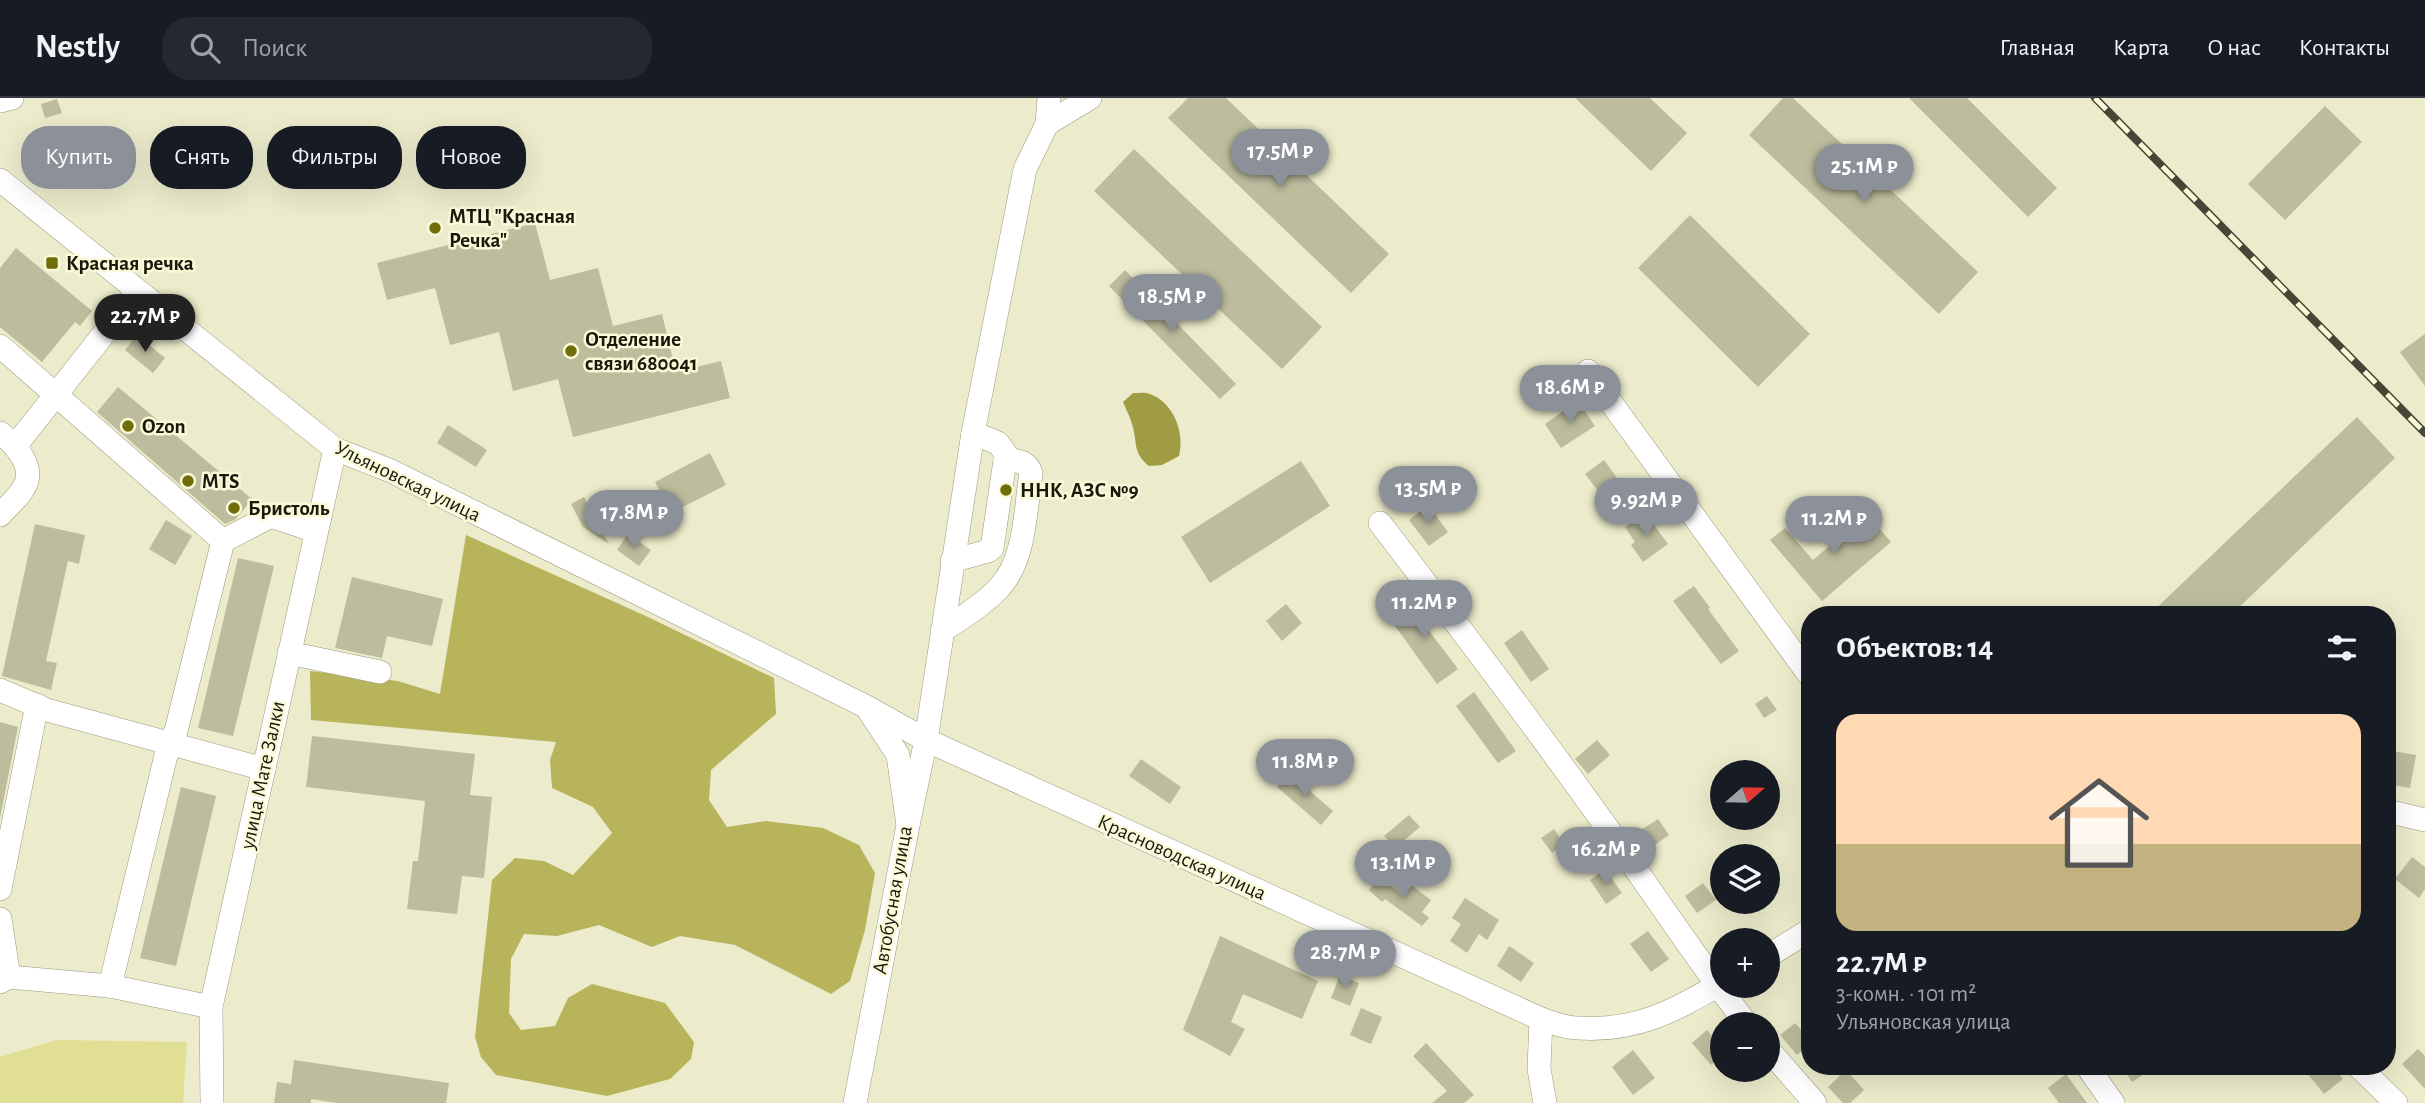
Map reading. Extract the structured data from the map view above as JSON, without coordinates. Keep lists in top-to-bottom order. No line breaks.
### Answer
{"streets":{"street":["Ульяновская улица","улица Мате Залки","Красноводская улица","Автобусная улица"]},"crossings":[["Ульяновская улица","улица Мате Залки"],["Ульяновская улица","Красноводская улица"],["Ульяновская улица","Автобусная улица"],["Красноводская улица","Автобусная улица"]],"places":{"other":["МТЦ \"Красная Речка\"","Отделение связи 680041","Ozon","MTS","ННК, АЗС №9","Бристоль"],"transit":["Красная речка"]},"north":"right","page":{"header":"Nestly","search":"Поиск","nav":["Главная","Карта","О нас","Контакты"],"chip":["Купить","Снять","Фильтры","Новое"],"price":["17.5M ₽","25.1M ₽","18.5M ₽","22.7M ₽","18.6M ₽","13.5M ₽","9.92M ₽","17.8M ₽","11.2M ₽","11.2M ₽","11.8M ₽","16.2M ₽","13.1M ₽","28.7M ₽"],"heading":"Объектов: 14","list":[{"name":"22.7M ₽","note":"3-комн. · 101 m² · Ульяновская улица"}],"map_buttons":["+","−"]}}
